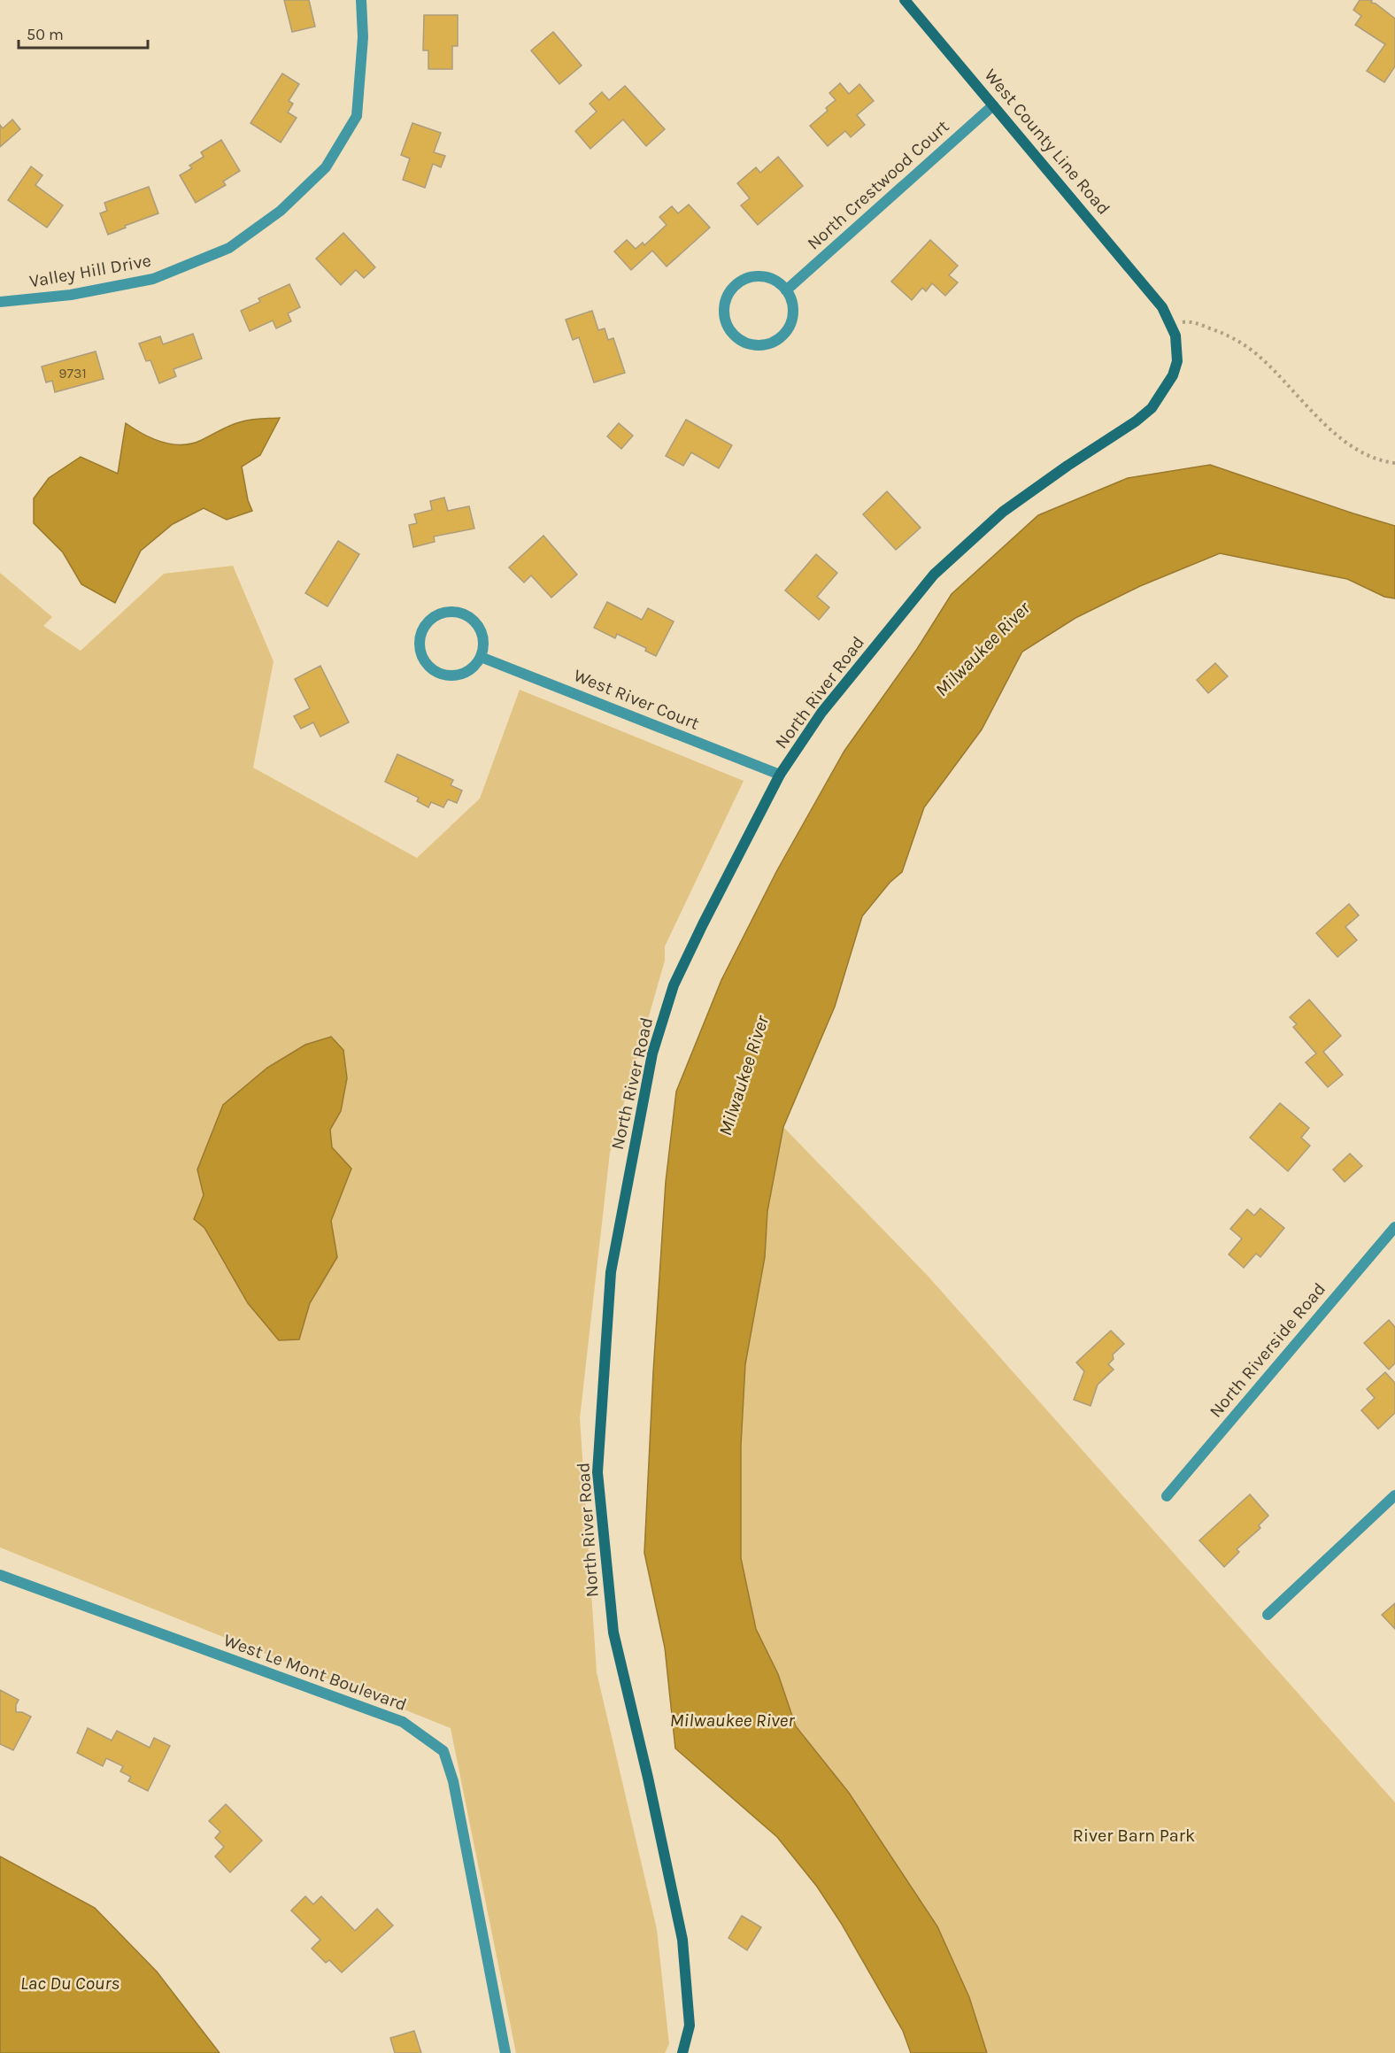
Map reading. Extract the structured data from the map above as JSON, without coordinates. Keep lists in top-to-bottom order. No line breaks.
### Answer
{"streets":{"street":["West County Line Road","North Crestwood Court","Valley Hill Drive","North River Road","West River Court","North Riverside Road","West Le Mont Boulevard"]},"crossings":[["West County Line Road","North Crestwood Court"],["West County Line Road","North River Road"],["North River Road","West River Court"]],"water":["Milwaukee River","Lac Du Cours"],"parks":["River Barn Park"],"house_numbers":["9731"],"scale_bar":"50 m"}
